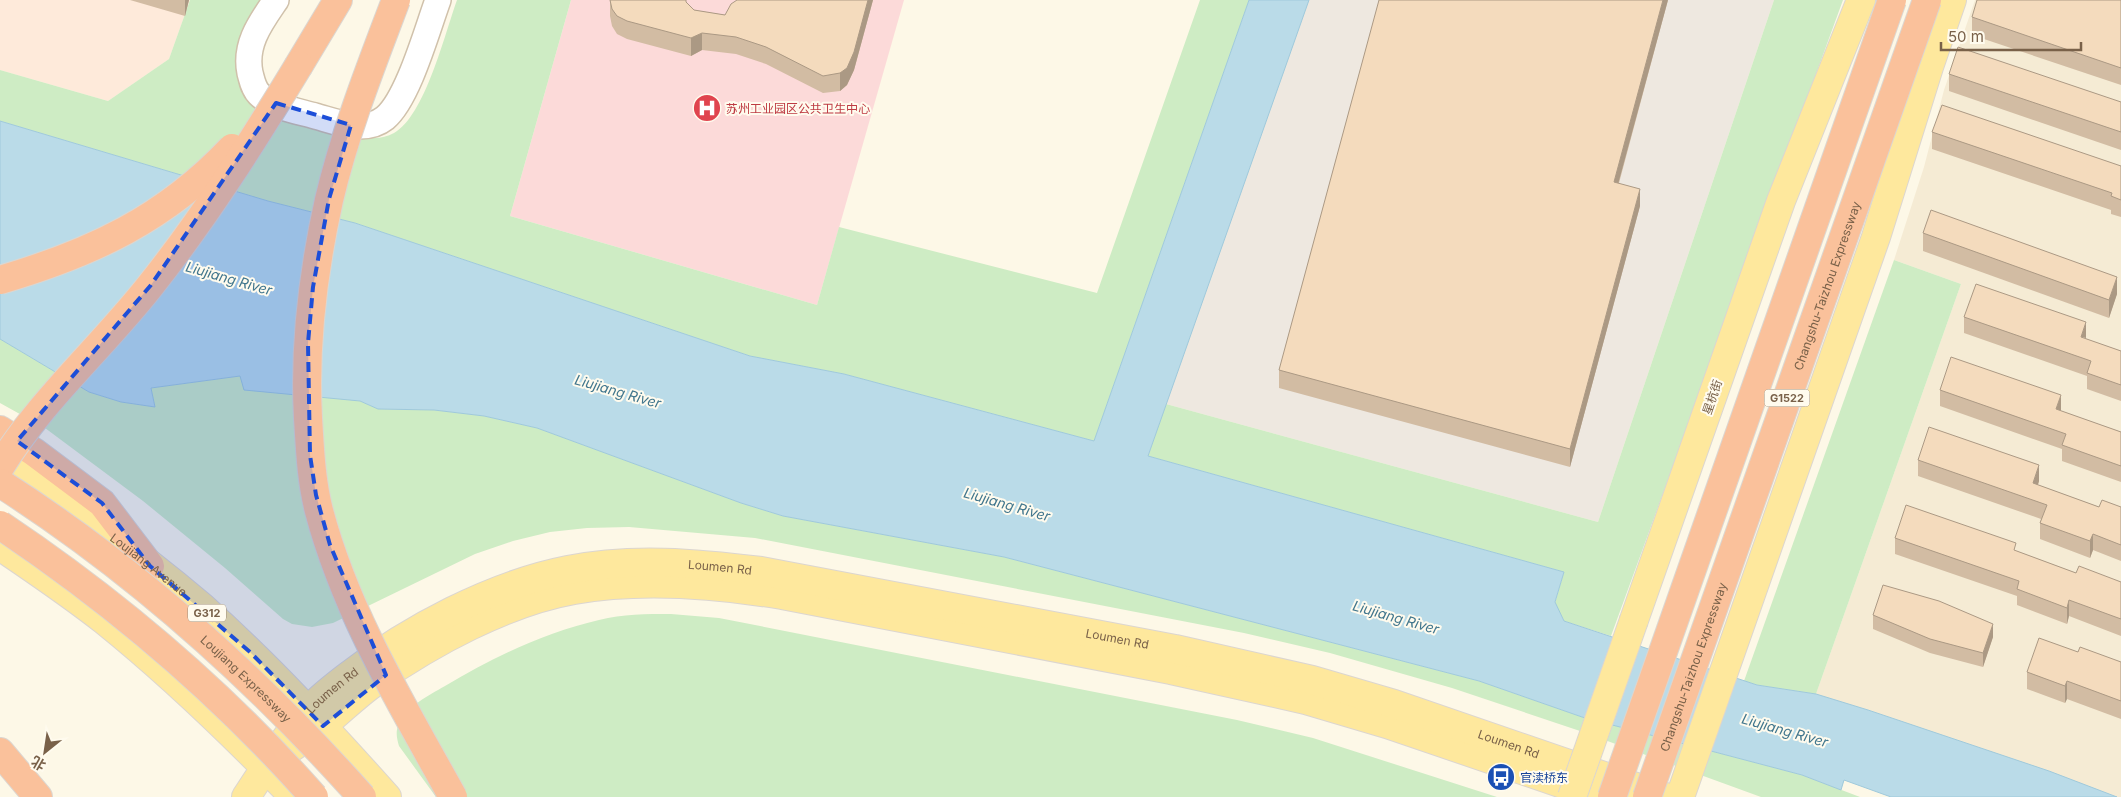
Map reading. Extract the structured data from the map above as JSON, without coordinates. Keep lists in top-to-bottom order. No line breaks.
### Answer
{"streets":{"highway":["Changshu-Taizhou Expressway","G1522","Loujiang Expressway"],"main road":["星杭街","Loujiang Avenue","Loumen Rd","G312"]},"crossings":[["Loujiang Avenue","Loumen Rd"]],"water":["Liujiang River"],"places":{"hospital":["苏州工业园区公共卫生中心"],"bus stop":["官渎桥东"]},"scale_bar":"50 m","north":"bottom left"}
